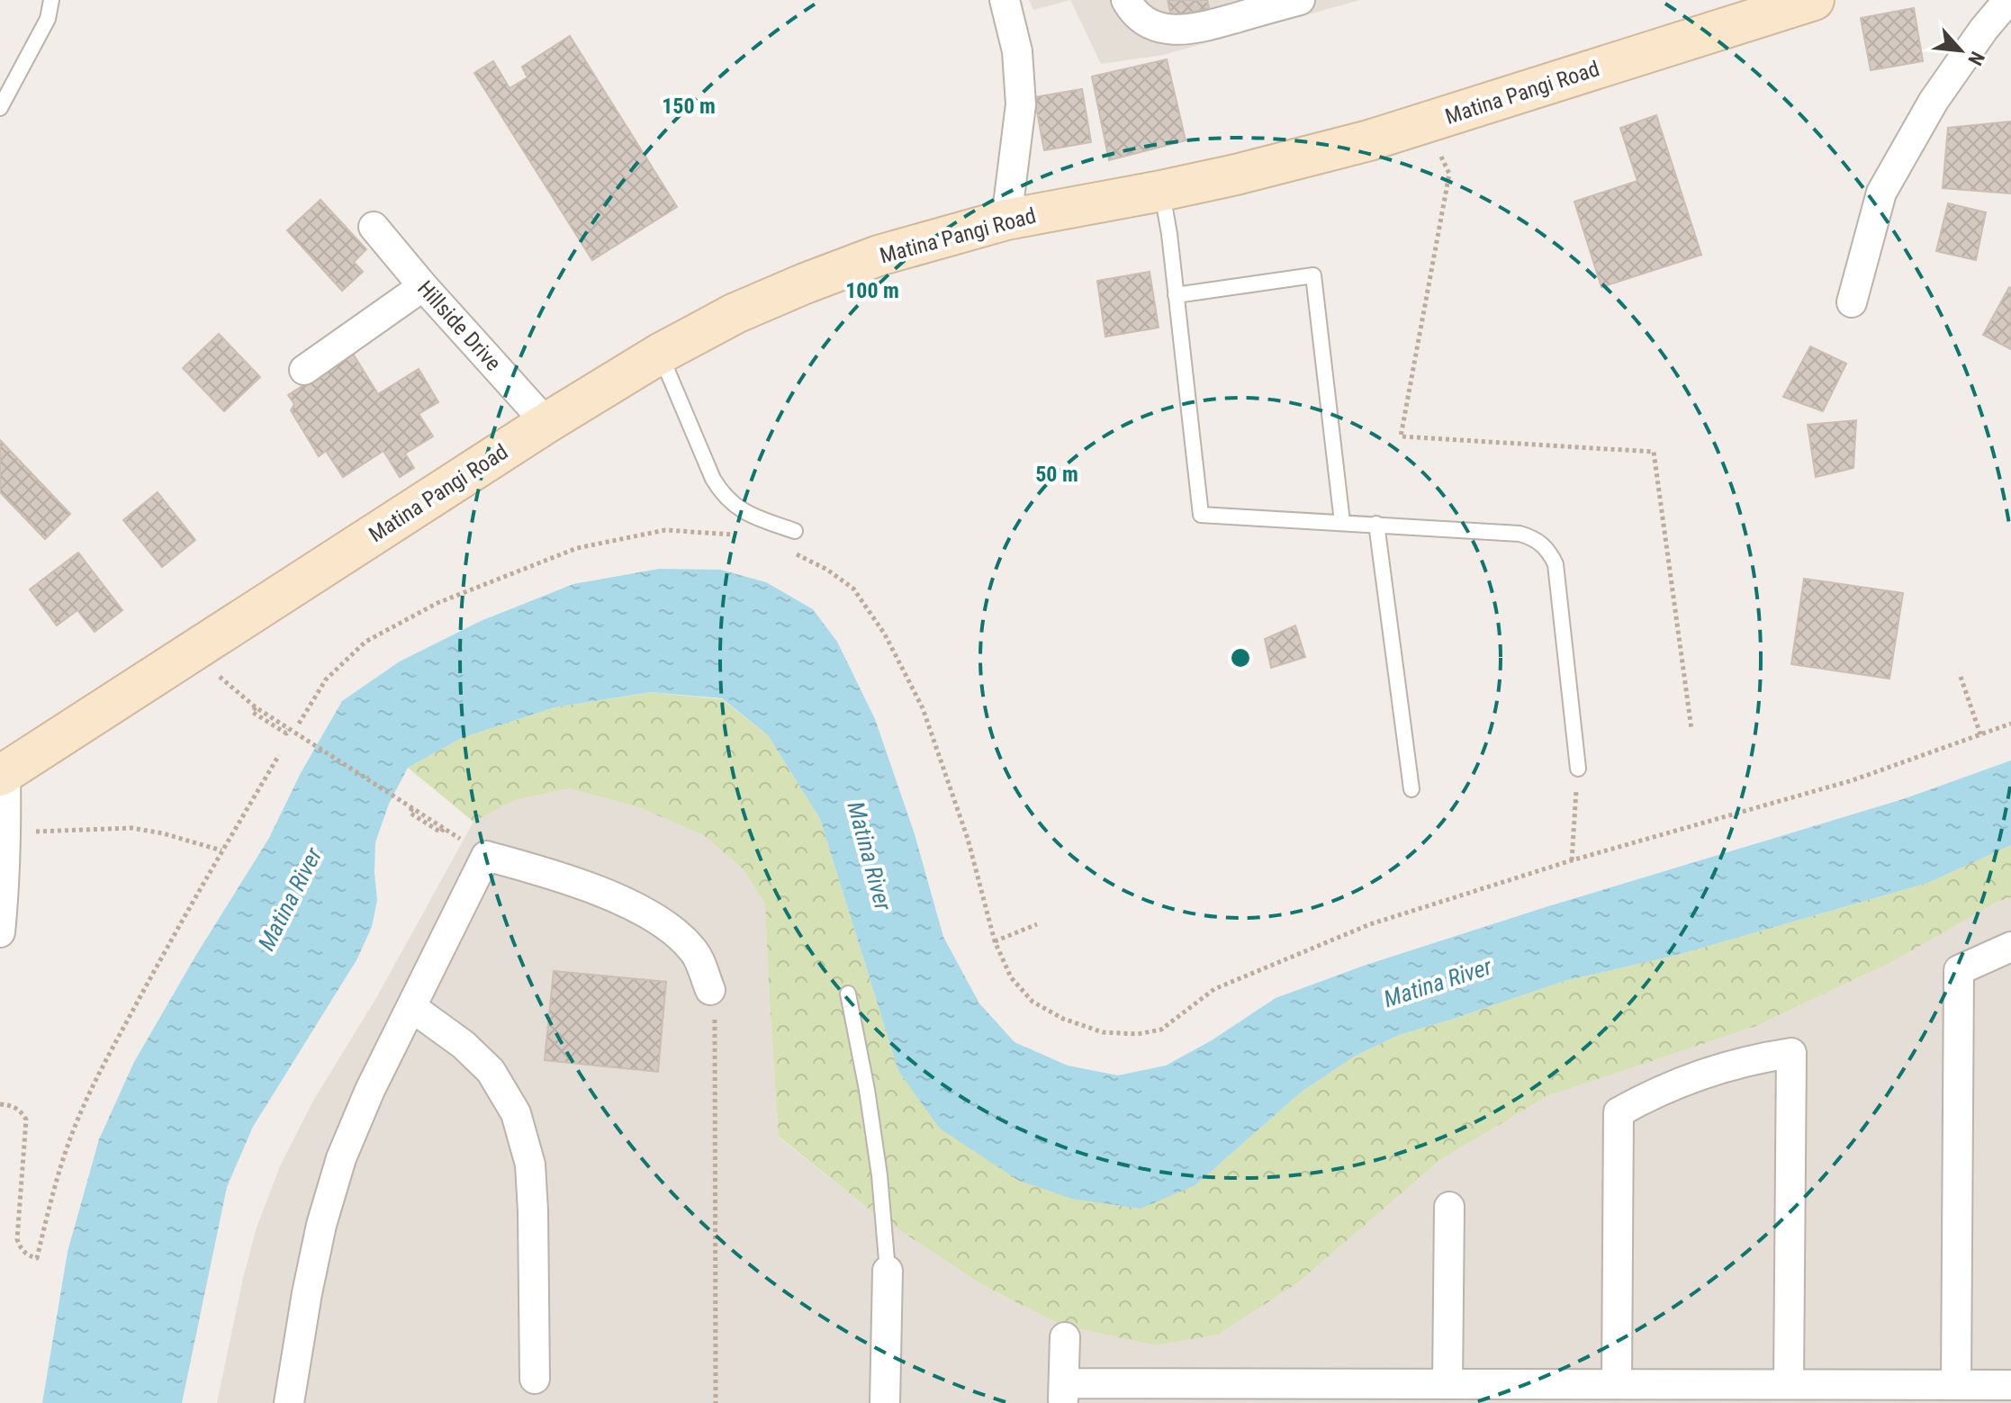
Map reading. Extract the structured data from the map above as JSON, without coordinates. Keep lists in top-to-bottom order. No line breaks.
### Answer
{"streets":{"street":["Matina Pangi Road","Hillside Drive"]},"crossings":[["Matina Pangi Road","Hillside Drive"]],"water":["Matina River"],"north":"bottom right","rings":["150 m","100 m","50 m"]}
